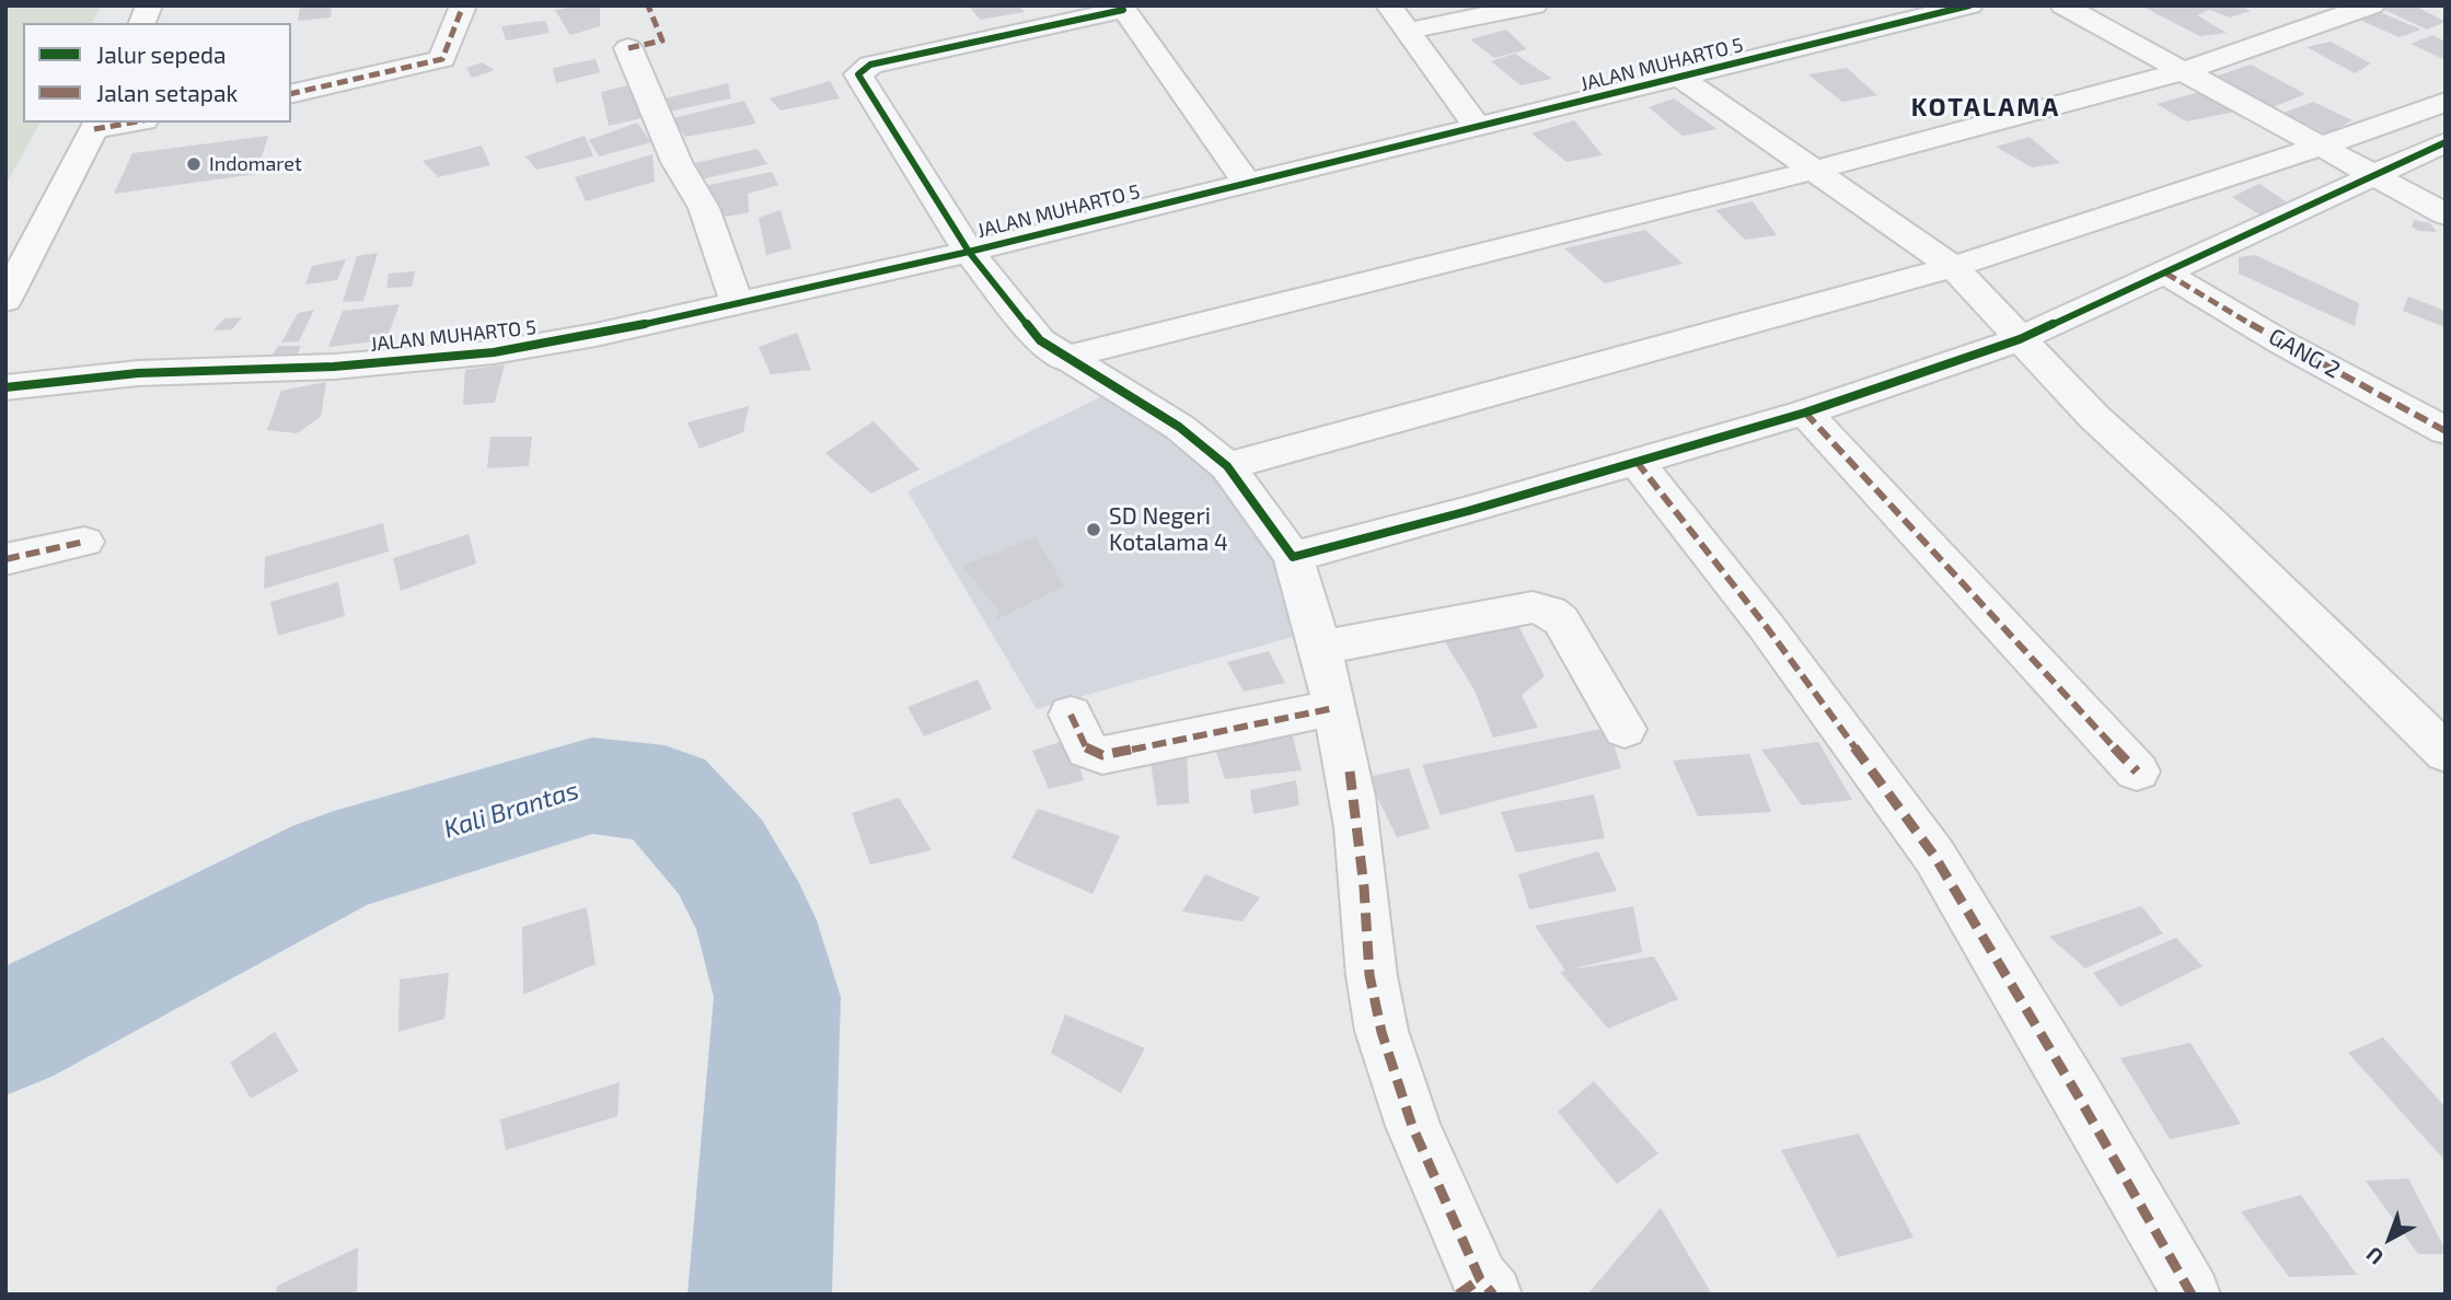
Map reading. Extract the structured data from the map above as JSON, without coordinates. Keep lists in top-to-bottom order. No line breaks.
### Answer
{"streets":{"street":["JALAN MUHARTO 5","GANG 2"]},"districts":["KOTALAMA"],"water":["Kali Brantas"],"places":["Indomaret","SD Negeri Kotalama 4"],"legend":["Jalur sepeda","Jalan setapak"],"north":"bottom left"}
